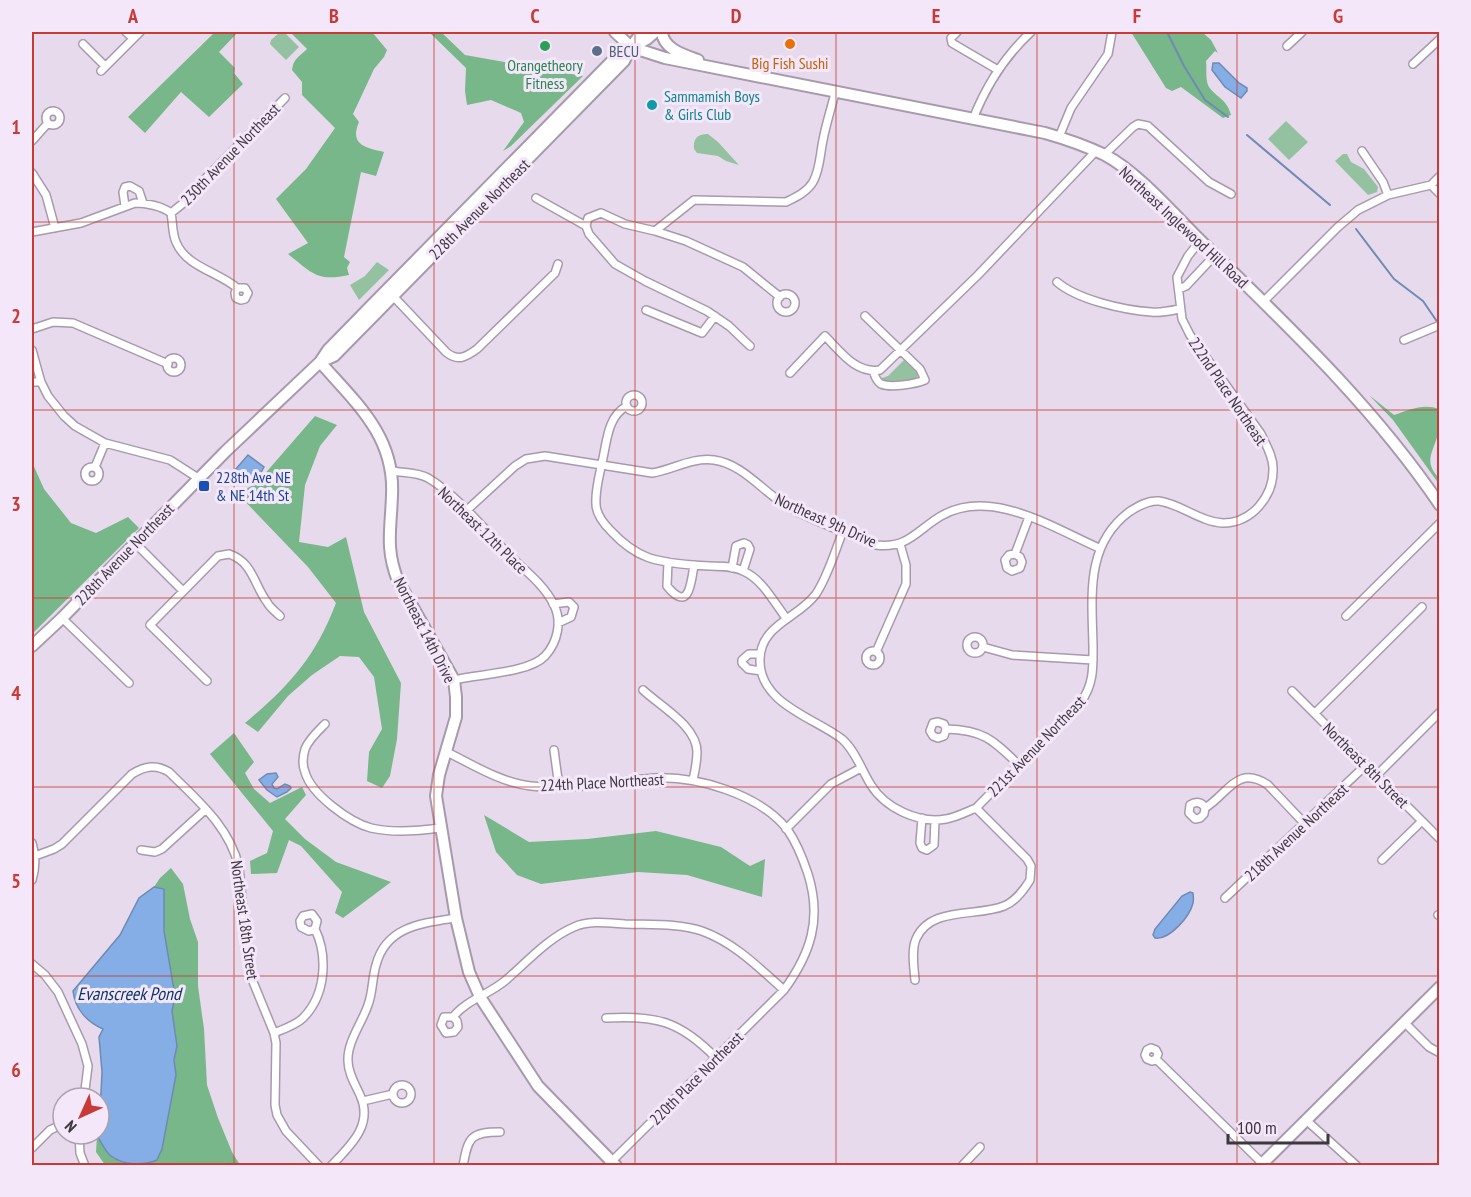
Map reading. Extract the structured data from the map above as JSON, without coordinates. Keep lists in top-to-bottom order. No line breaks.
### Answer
{"streets":{"street":["230th Avenue Northeast","228th Avenue Northeast","Northeast Inglewood Hill Road","222nd Place Northeast","Northeast 9th Drive","Northeast 12th Place","Northeast 14th Drive","221st Avenue Northeast","Northeast 8th Street","224th Place Northeast","218th Avenue Northeast","Northeast 18th Street","220th Place Northeast"]},"crossings":[["228th Avenue Northeast","Northeast Inglewood Hill Road"],["Northeast Inglewood Hill Road","222nd Place Northeast"],["222nd Place Northeast","221st Avenue Northeast"],["Northeast 9th Drive","Northeast 12th Place"],["Northeast 9th Drive","221st Avenue Northeast"],["Northeast 12th Place","Northeast 14th Drive"],["Northeast 14th Drive","224th Place Northeast"],["Northeast 14th Drive","220th Place Northeast"],["Northeast 8th Street","218th Avenue Northeast"]],"water":["Evanscreek Pond"],"places":{"other":["Big Fish Sushi","Orangetheory Fitness","BECU","Sammamish Boys & Girls Club"],"transit":["228th Ave NE & NE 14th St"]},"scale_bar":"100 m","north":"bottom left","grid":{"columns":["A","B","C","D","E","F","G"],"rows":["1","2","3","4","5","6"]}}
